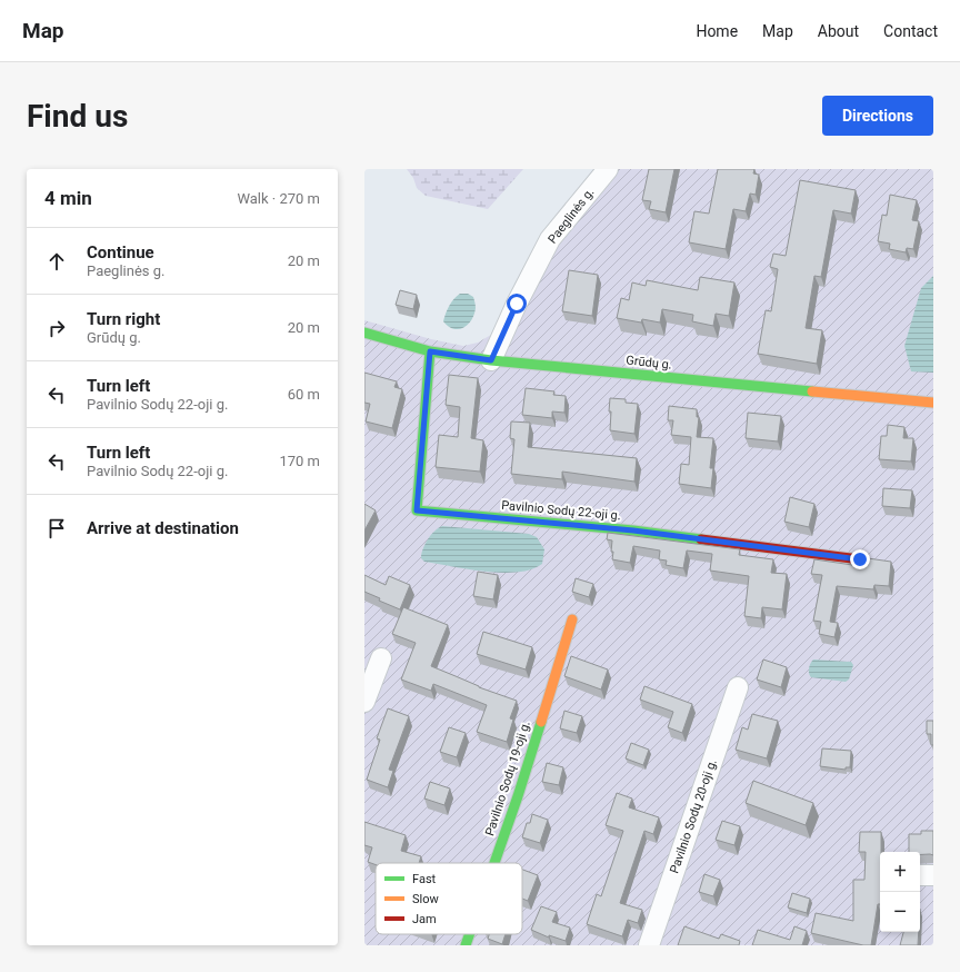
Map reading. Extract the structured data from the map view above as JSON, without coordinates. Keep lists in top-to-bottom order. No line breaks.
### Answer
{"streets":{"street":["Paeglinės g.","Grūdų g.","Pavilnio Sodų 22-oji g.","Pavilnio Sodų 19-oji g.","Pavilnio Sodų 20-oji g."]},"crossings":[["Paeglinės g.","Grūdų g."],["Grūdų g.","Pavilnio Sodų 22-oji g."]],"legend":["Fast","Slow","Jam"],"page":{"header":"Map","nav":["Home","Map","About","Contact"],"buttons":"Directions","title":"Find us","heading":["4 min","Walk · 270 m"],"list":[["Continue","Paeglinės g.","20 m"],["Turn right","Grūdų g.","20 m"],["Turn left","Pavilnio Sodų 22-oji g.","60 m"],["Turn left","Pavilnio Sodų 22-oji g.","170 m"],"Arrive at destination"],"map_buttons":["+","−"]}}
